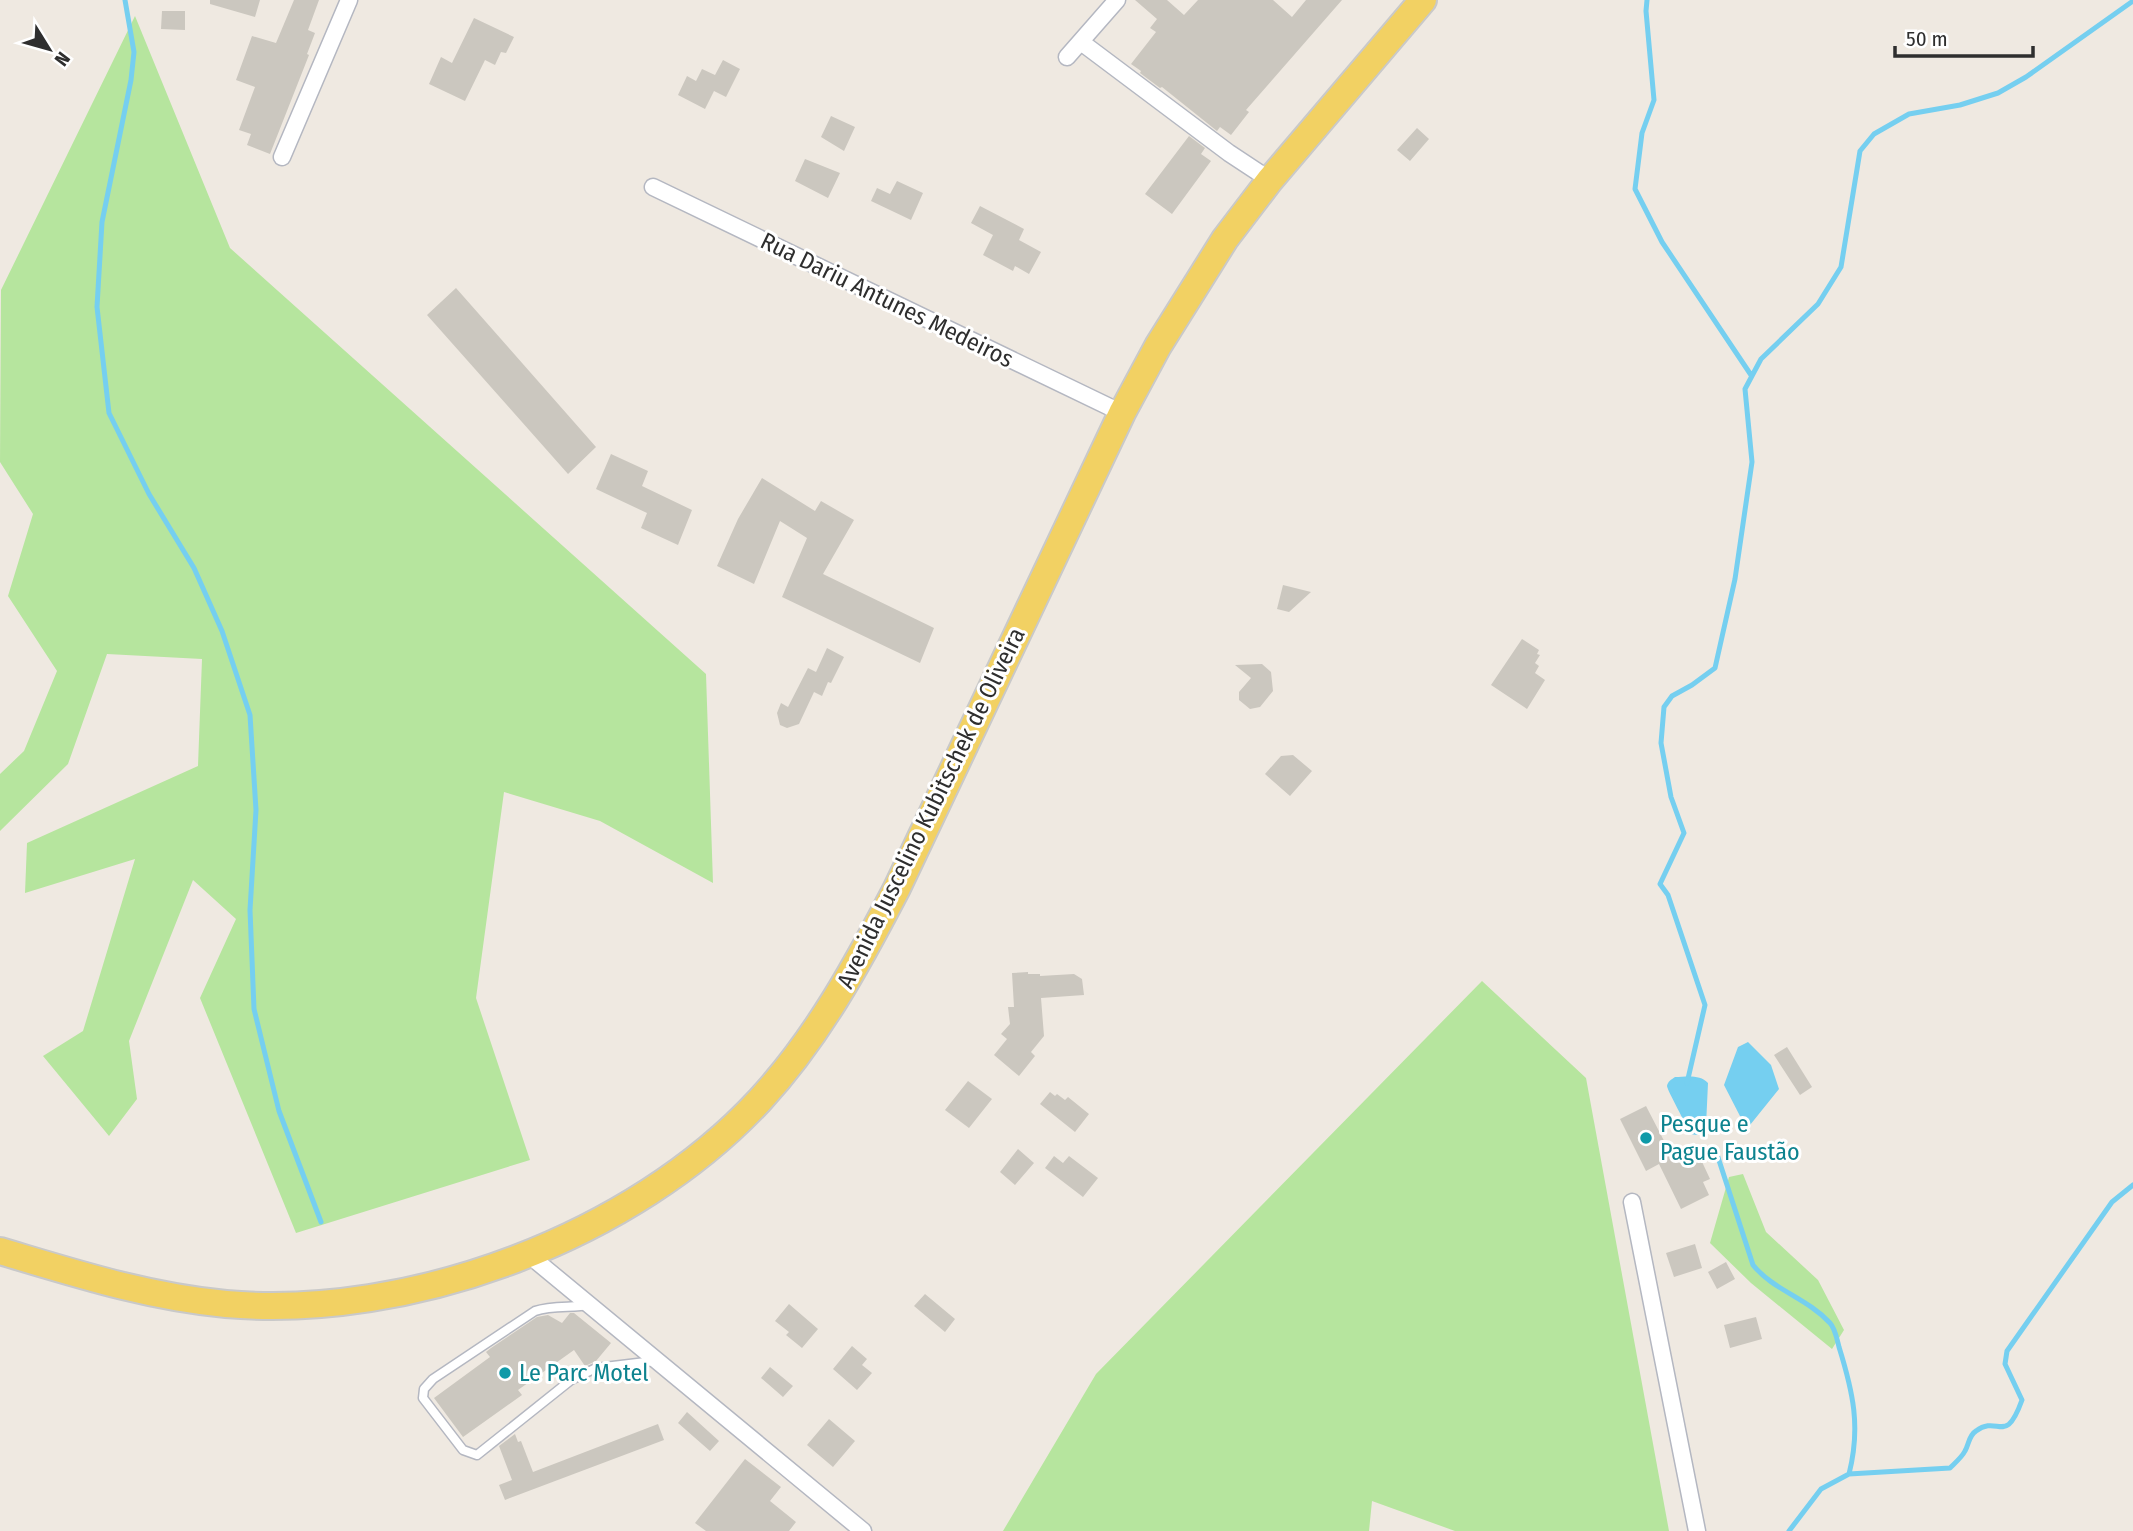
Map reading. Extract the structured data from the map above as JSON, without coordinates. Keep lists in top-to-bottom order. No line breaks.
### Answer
{"streets":{"main road":["Avenida Juscelino Kubitschek de Oliveira"],"street":["Rua Dariu Antunes Medeiros"]},"crossings":[["Rua Dariu Antunes Medeiros","Avenida Juscelino Kubitschek de Oliveira"]],"places":["Pesque e Pague Faustão","Le Parc Motel"],"scale_bar":"50 m","north":"bottom right"}
